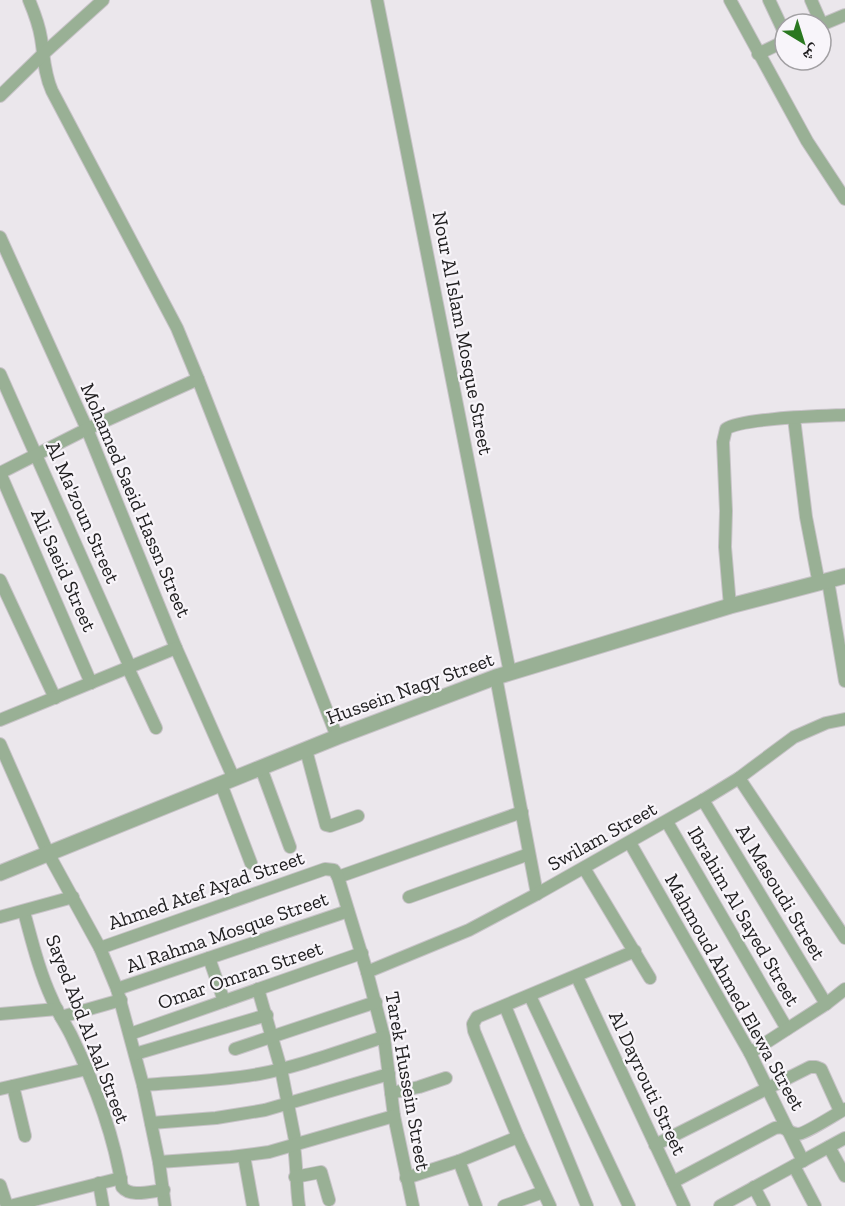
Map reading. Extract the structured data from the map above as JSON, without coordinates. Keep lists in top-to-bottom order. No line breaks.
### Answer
{"streets":{"street":["Nour Al Islam Mosque Street","Mohamed Saeid Hassn Street","Al Ma'zoun Street","Ali Saeid Street","Hussein Nagy Street","Swilam Street","Ahmed Atef Ayad Street","Al Masoudi Street","Ibrahim Al Sayed Street","Al Rahma Mosque Street","Omar Omran Street","Mahmoud Ahmed Elewa Street","Sayed Abd Al Aal Street","Tarek Hussein Street","Al Dayrouti Street"]},"crossings":[["Nour Al Islam Mosque Street","Hussein Nagy Street"],["Nour Al Islam Mosque Street","Swilam Street"],["Mohamed Saeid Hassn Street","Hussein Nagy Street"],["Swilam Street","Al Masoudi Street"],["Swilam Street","Ibrahim Al Sayed Street"],["Swilam Street","Mahmoud Ahmed Elewa Street"],["Swilam Street","Tarek Hussein Street"],["Ahmed Atef Ayad Street","Tarek Hussein Street"],["Al Rahma Mosque Street","Sayed Abd Al Aal Street"],["Al Rahma Mosque Street","Tarek Hussein Street"],["Omar Omran Street","Tarek Hussein Street"]],"north":"bottom right"}
